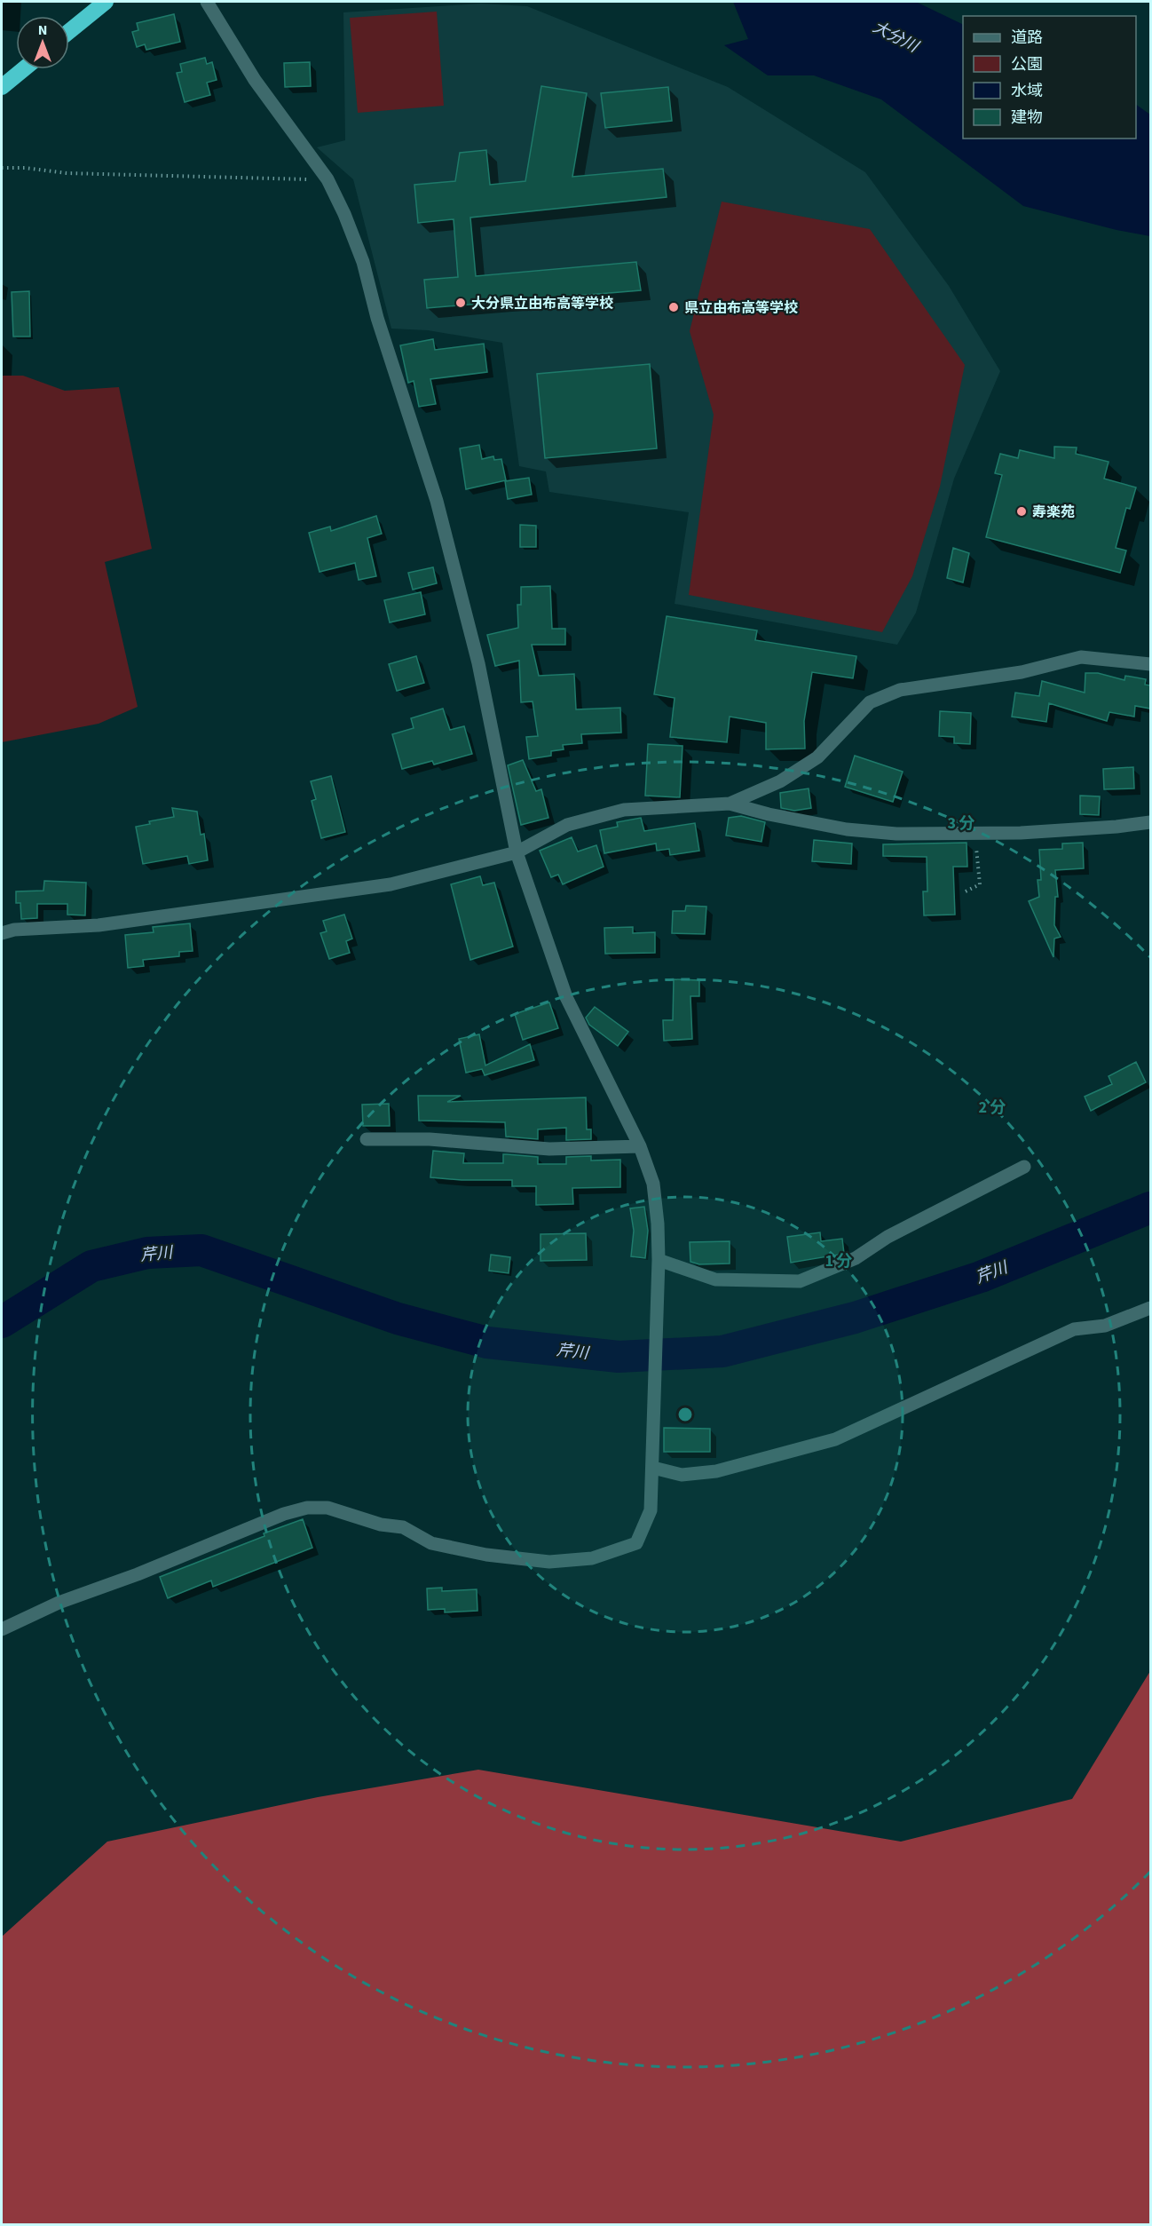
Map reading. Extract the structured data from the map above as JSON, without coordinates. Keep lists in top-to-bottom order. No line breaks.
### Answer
{"water":["大分川","芹川"],"places":["大分県立由布高等学校","県立由布高等学校","寿楽苑"],"legend":["道路","公園","水域","建物"],"north":"top","rings":["3 分","2 分","1 分"]}
